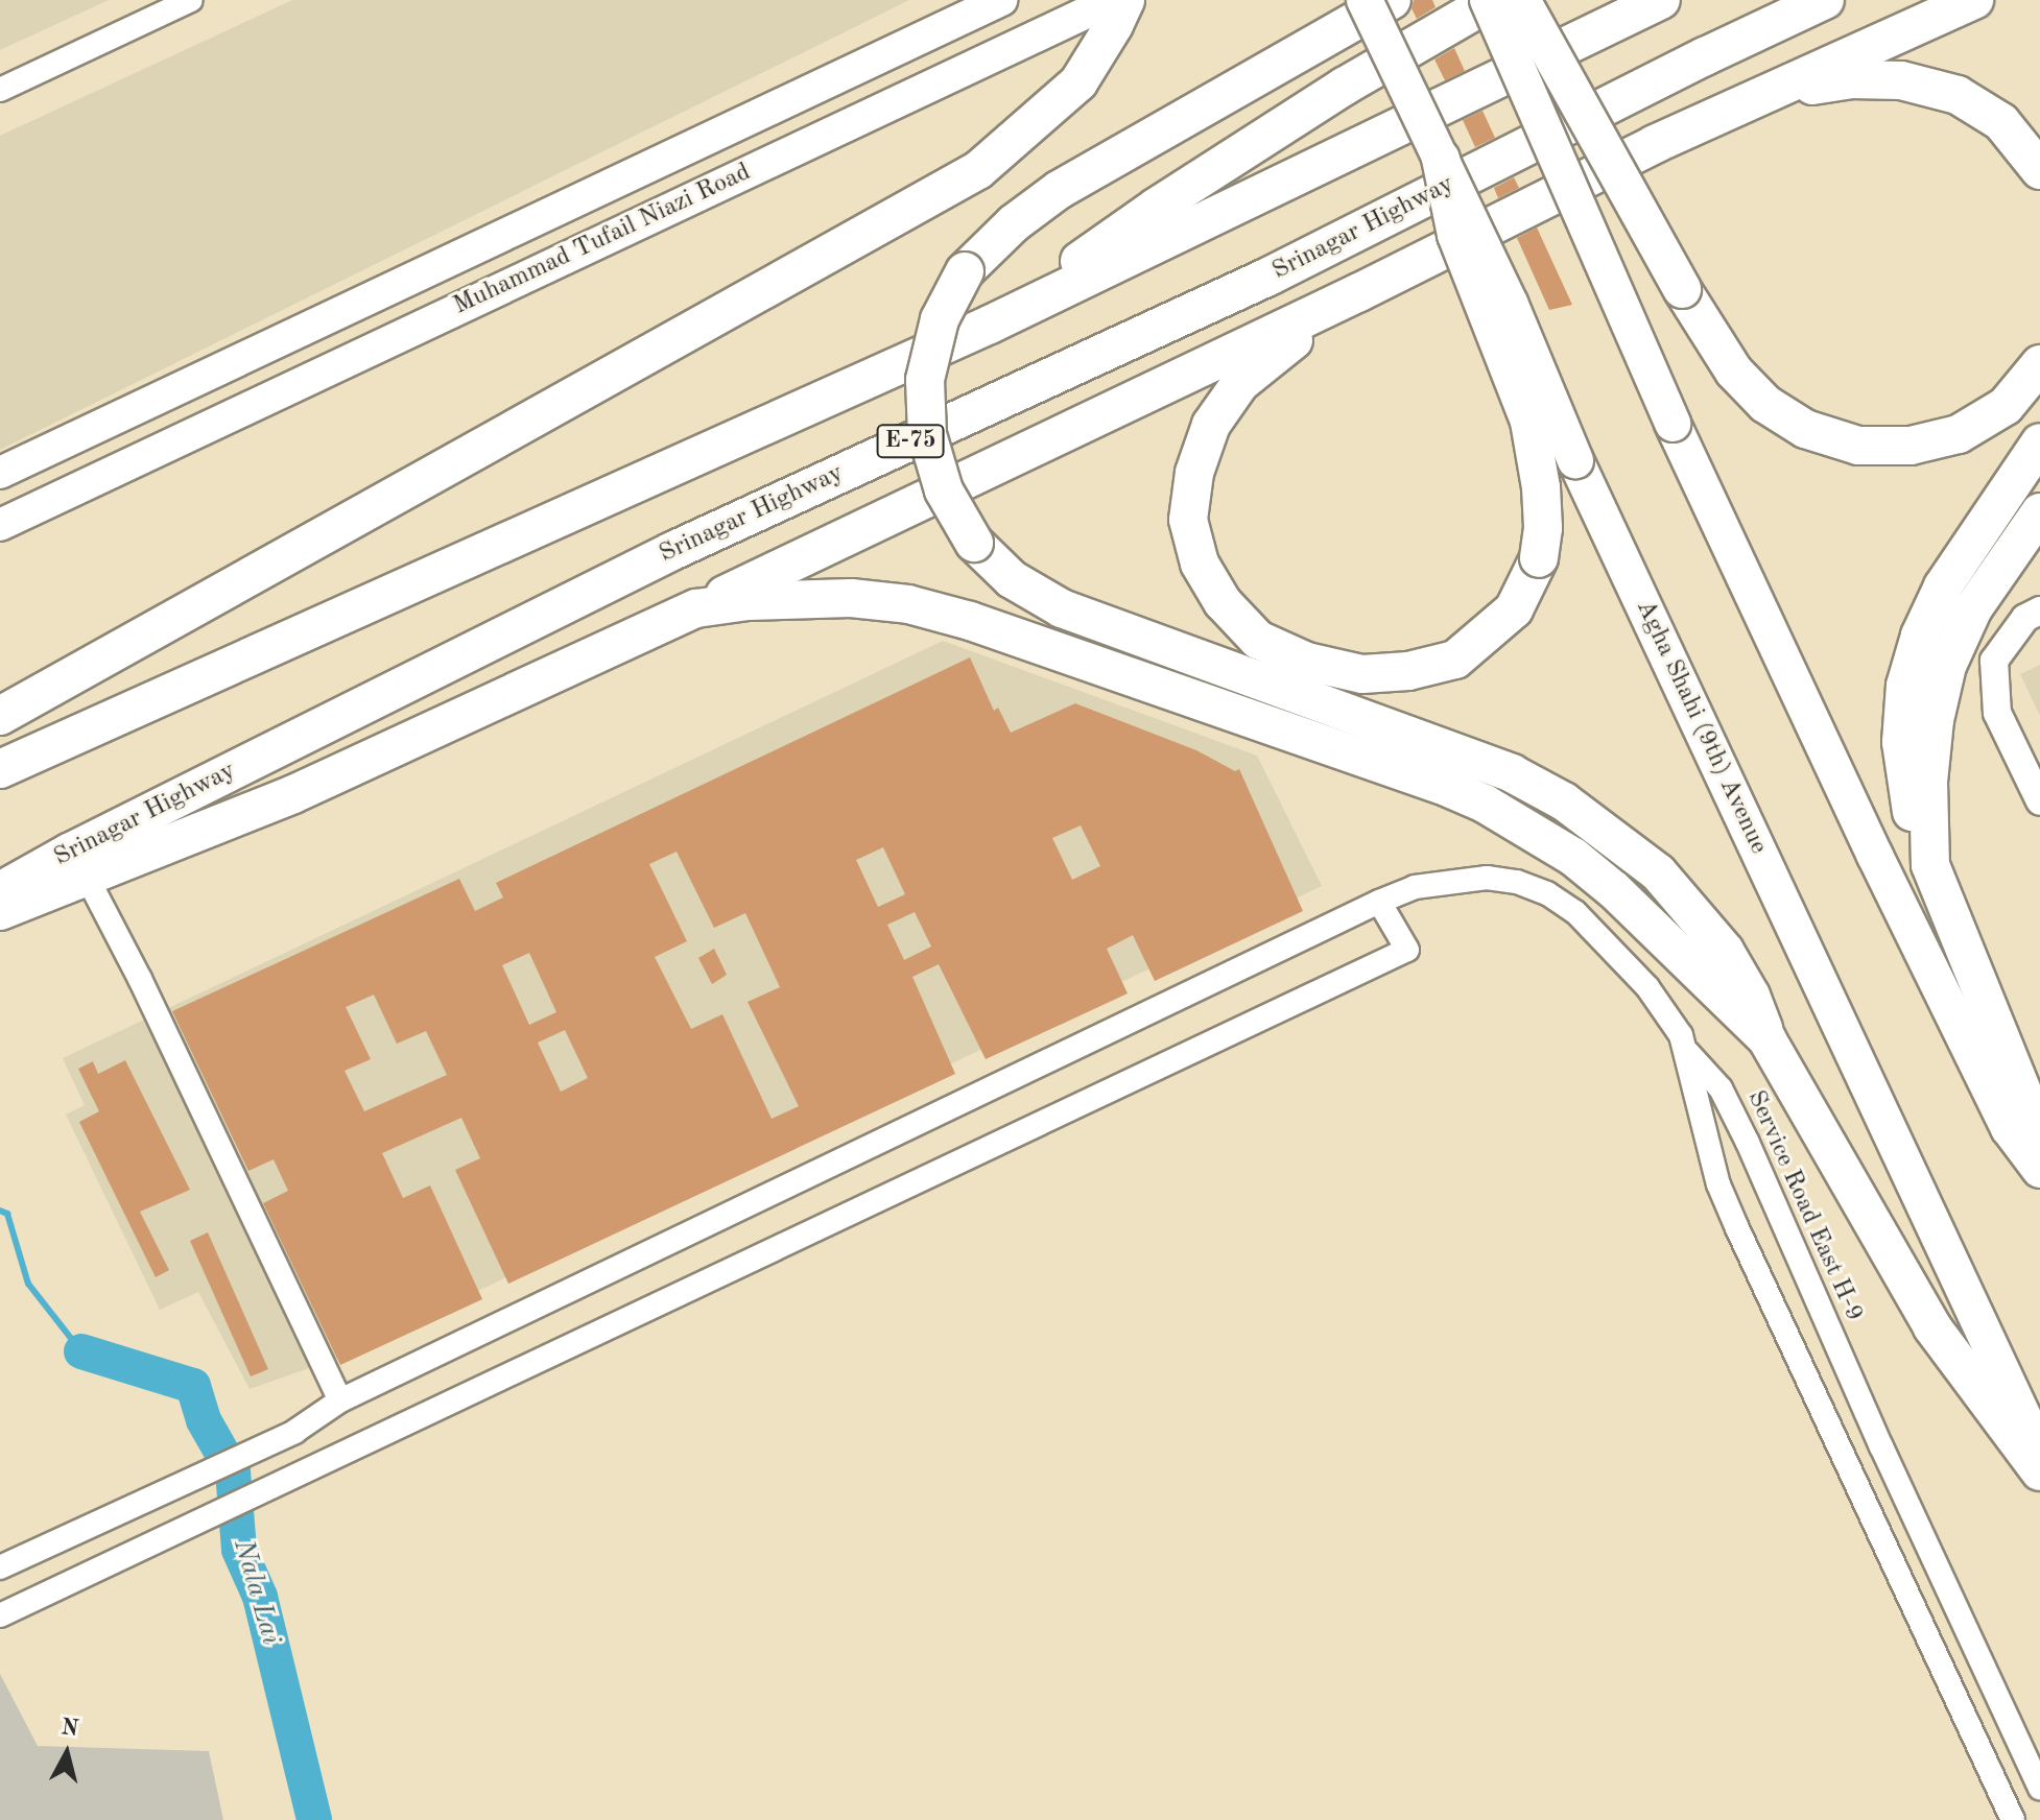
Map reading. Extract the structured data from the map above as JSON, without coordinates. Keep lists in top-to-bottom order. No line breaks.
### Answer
{"streets":{"highway":["Srinagar Highway","E-75"],"main road":["Muhammad Tufail Niazi Road","Agha Shahi (9th) Avenue"],"street":["Service Road East H-9"]},"water":["Nala Lai"],"north":"top"}
